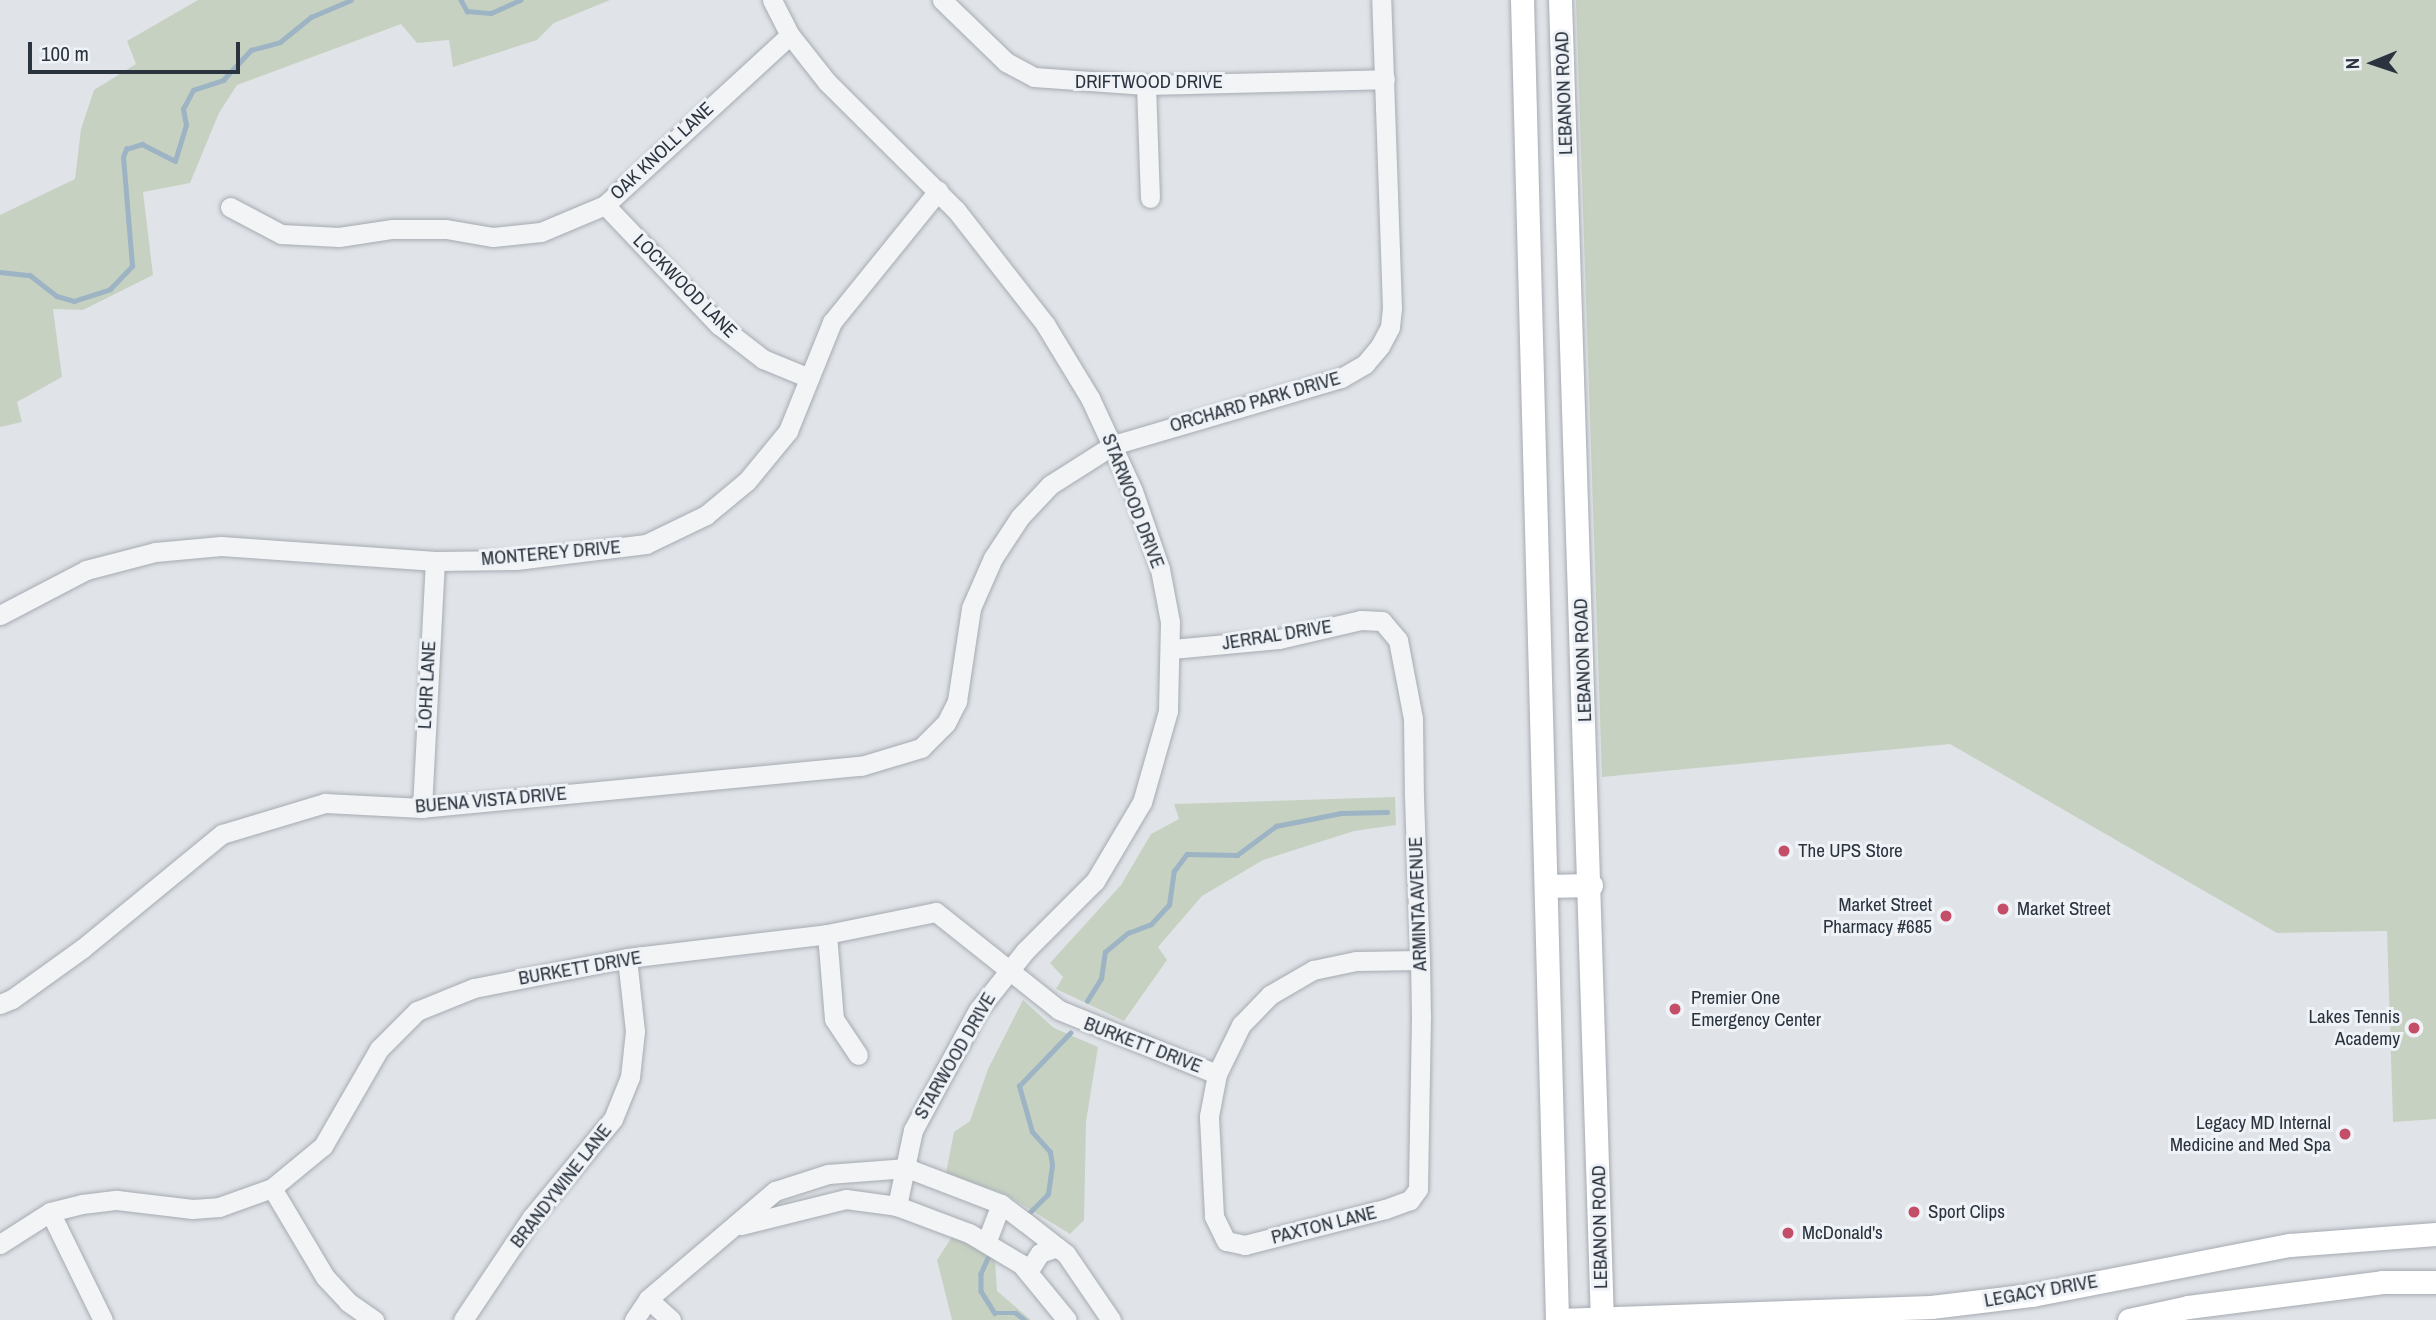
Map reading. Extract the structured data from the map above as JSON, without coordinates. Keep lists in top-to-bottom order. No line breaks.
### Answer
{"streets":{"main road":["LEBANON ROAD","LEGACY DRIVE"],"street":["DRIFTWOOD DRIVE","OAK KNOLL LANE","LOCKWOOD LANE","ORCHARD PARK DRIVE","STARWOOD DRIVE","MONTEREY DRIVE","JERRAL DRIVE","LOHR LANE","BUENA VISTA DRIVE","ARMINTA AVENUE","BURKETT DRIVE","BRANDYWINE LANE","PAXTON LANE"]},"crossings":[["DRIFTWOOD DRIVE","ORCHARD PARK DRIVE"],["LEBANON ROAD","LEGACY DRIVE"],["OAK KNOLL LANE","LOCKWOOD LANE"],["OAK KNOLL LANE","STARWOOD DRIVE"],["LOCKWOOD LANE","MONTEREY DRIVE"],["ORCHARD PARK DRIVE","STARWOOD DRIVE"],["ORCHARD PARK DRIVE","BUENA VISTA DRIVE"],["STARWOOD DRIVE","MONTEREY DRIVE"],["STARWOOD DRIVE","JERRAL DRIVE"],["STARWOOD DRIVE","BURKETT DRIVE"],["MONTEREY DRIVE","LOHR LANE"],["JERRAL DRIVE","ARMINTA AVENUE"],["LOHR LANE","BUENA VISTA DRIVE"],["ARMINTA AVENUE","PAXTON LANE"],["BURKETT DRIVE","BRANDYWINE LANE"],["BURKETT DRIVE","PAXTON LANE"]],"places":["The UPS Store","Market Street","Market Street Pharmacy #685","Premier One Emergency Center","Lakes Tennis Academy","Legacy MD Internal Medicine and Med Spa","Sport Clips","McDonald's"],"scale_bar":"100 m","north":"left"}
